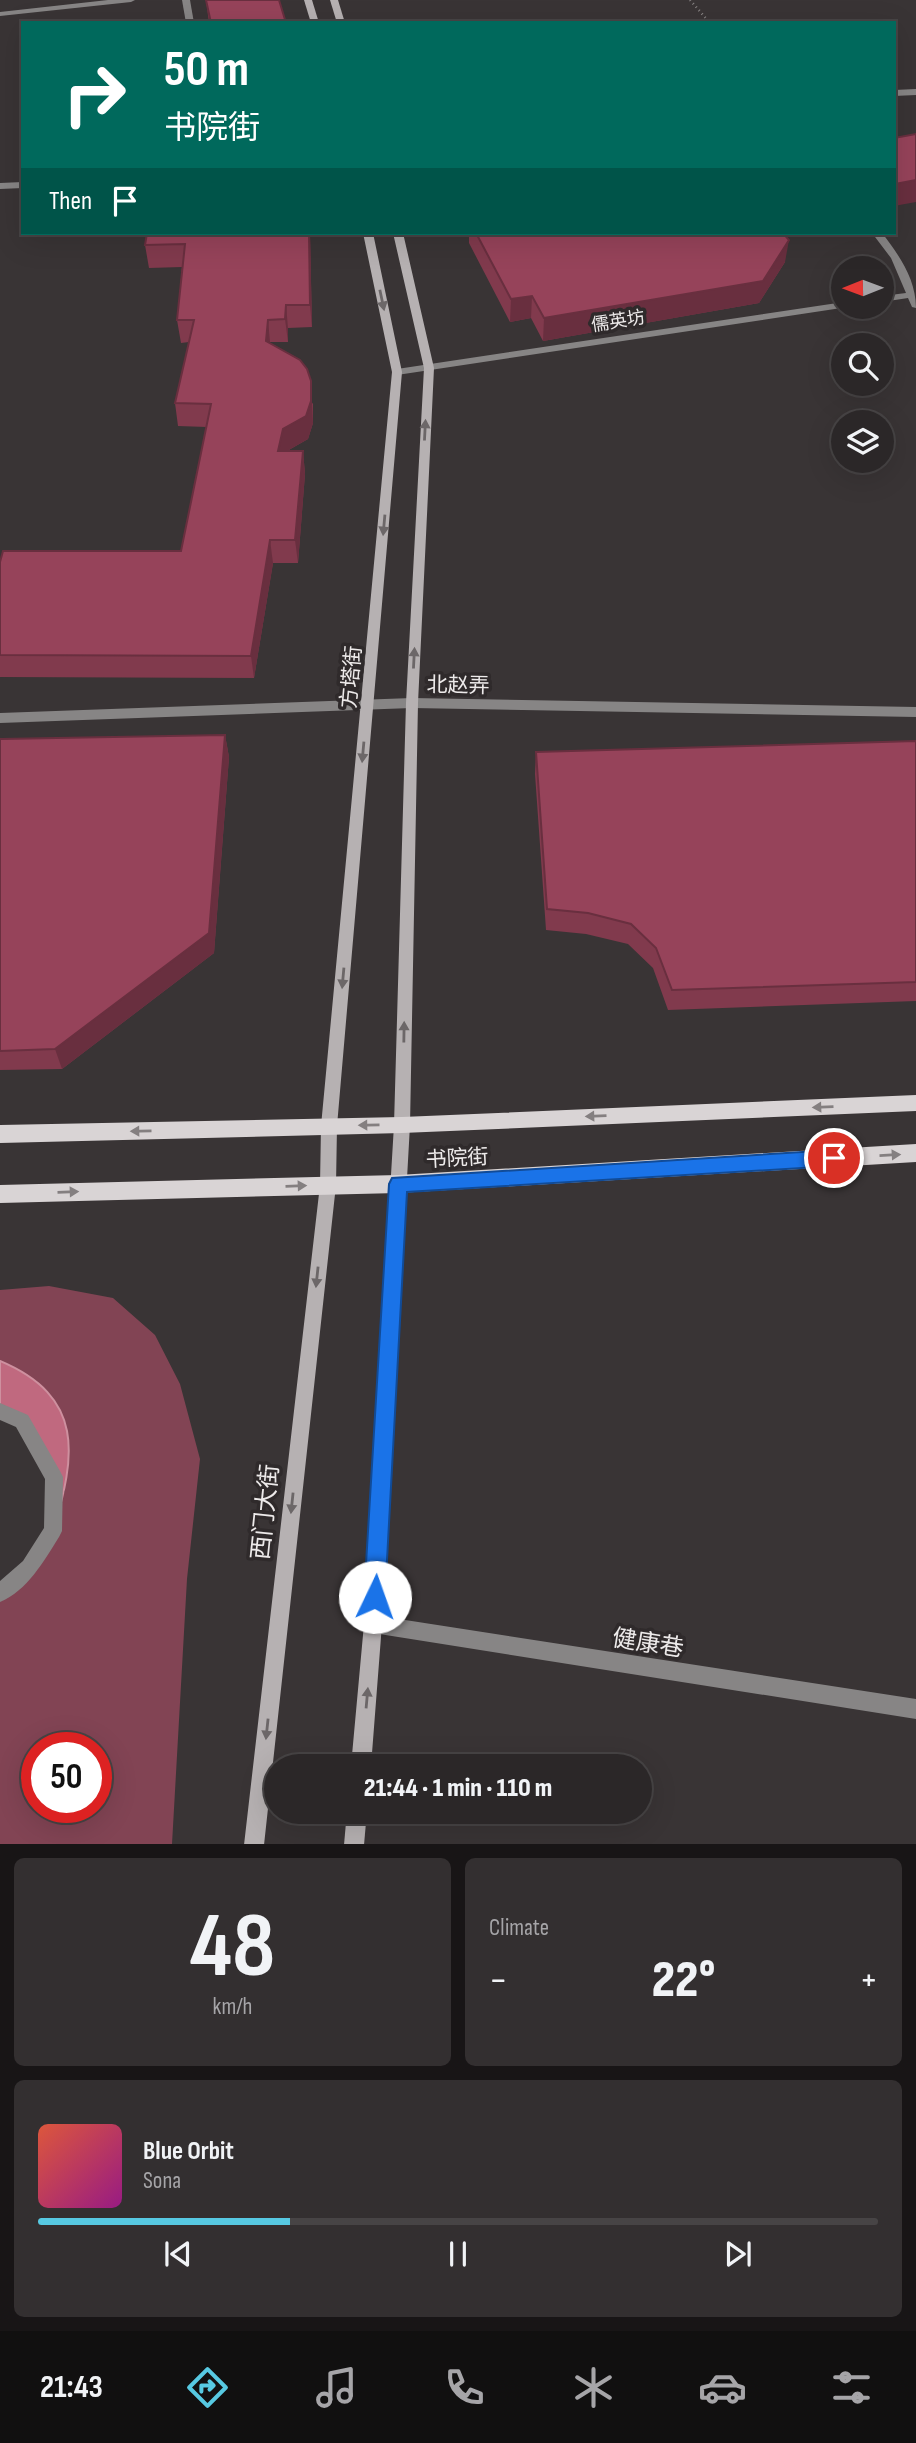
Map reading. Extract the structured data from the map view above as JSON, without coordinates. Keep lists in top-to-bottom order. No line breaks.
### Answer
{"streets":{"main road":["书院街"],"street":["儒英坊","方塔街","北赵弄","西门大街","健康巷"]},"crossings":[["儒英坊","方塔街"],["方塔街","北赵弄"],["方塔街","书院街"],["方塔街","西门大街"],["书院街","西门大街"]],"north":"left","page":{"turn":["50 m","书院街"],"then":"Then","limit":"50","trip":"21:44 · 1 min · 110 m","tile":[["48","km/h"],"Climate"],"heat":["−","22°","+"],"song":["Blue Orbit","Sona"],"tabs":"21:43"}}
